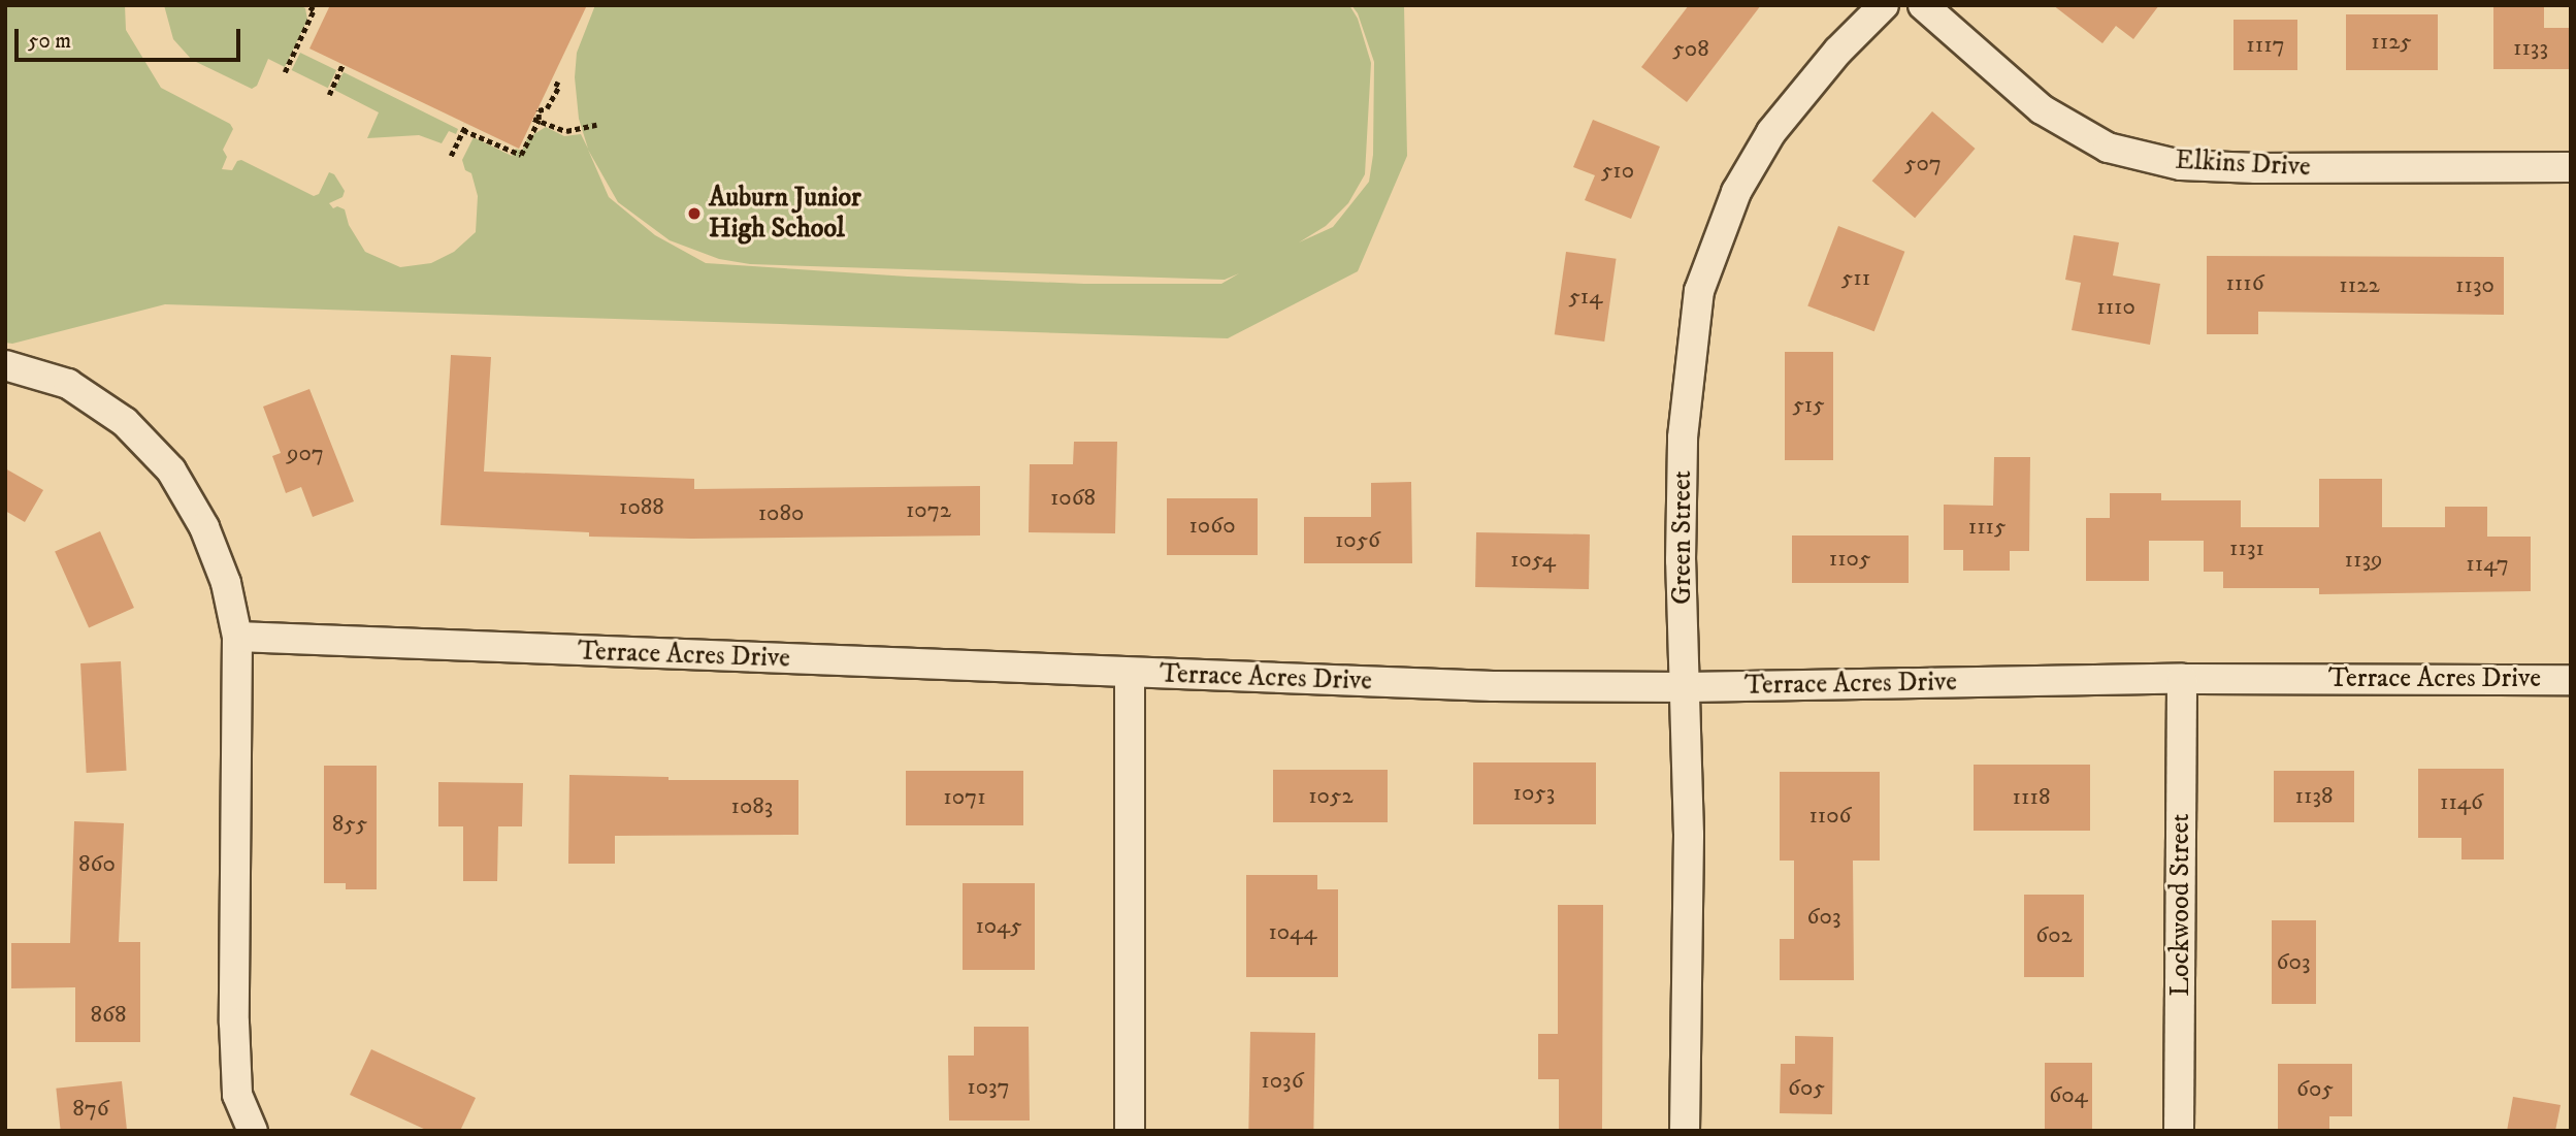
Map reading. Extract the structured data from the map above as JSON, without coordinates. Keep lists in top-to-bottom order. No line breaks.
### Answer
{"streets":{"street":["Elkins Drive","Green Street","Terrace Acres Drive","Lockwood Street"]},"crossings":[["Green Street","Terrace Acres Drive"],["Terrace Acres Drive","Lockwood Street"]],"places":["Auburn Junior High School"],"house_numbers":["1125","1117","1133","508","507","510","511","1116","1122","1130","514","1110","515","907","1068","1088","1072","1080","1060","1115","1056","1131","1105","1054","1139","1147","1053","1052","1138","1071","1118","1146","1083","1106","855","860","603","1045","1044","602","603","868","1036","1037","605","605","604","876"],"scale_bar":"50 m"}
